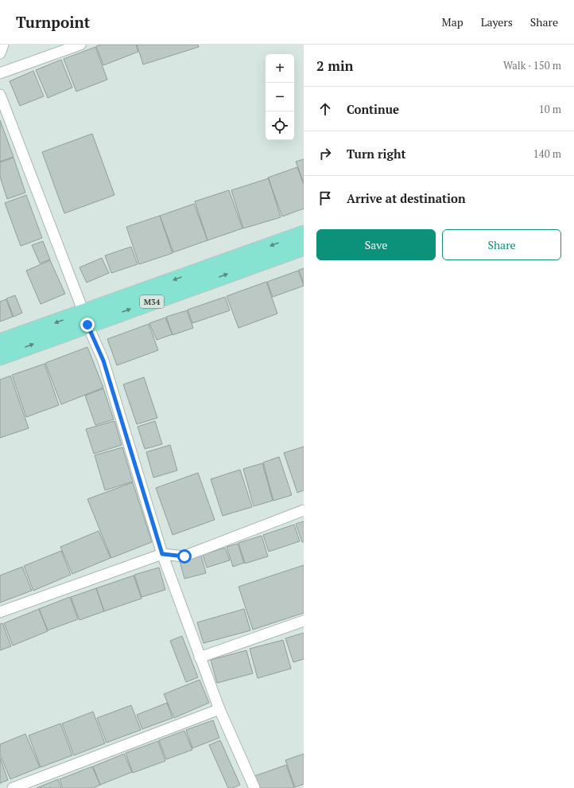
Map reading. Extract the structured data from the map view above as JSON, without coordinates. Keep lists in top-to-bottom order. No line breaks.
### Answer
{"streets":{"main road":["M34"]},"page":{"header":"Turnpoint","nav":["Map","Layers","Share"],"heading":["2 min","Walk · 150 m"],"map_buttons":["+","−"],"list":[["Continue","10 m"],["Turn right","140 m"],"Arrive at destination"],"buttons":["Save","Share"]}}
